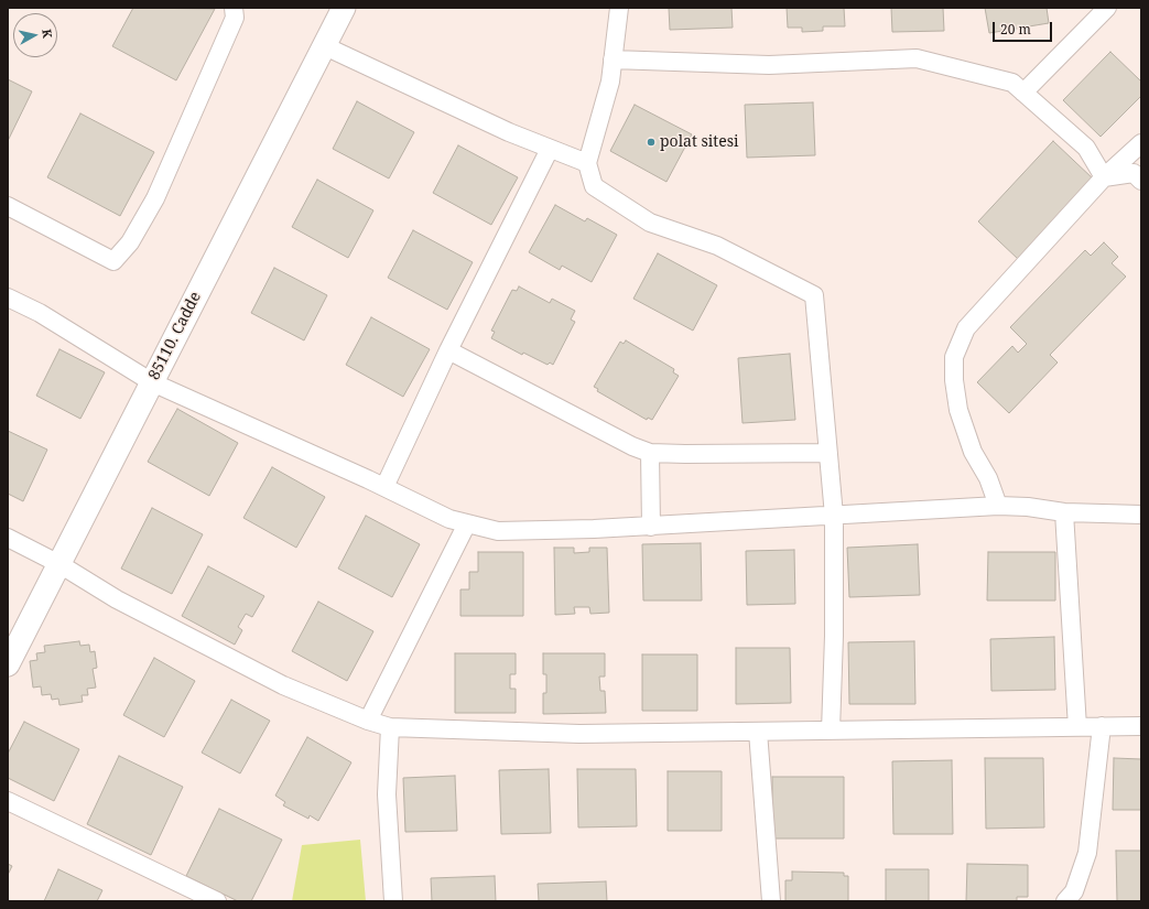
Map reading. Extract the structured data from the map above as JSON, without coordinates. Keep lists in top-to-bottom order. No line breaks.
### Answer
{"streets":{"street":["85110. Cadde"]},"places":["polat sitesi"],"scale_bar":"20 m","north":"right"}
